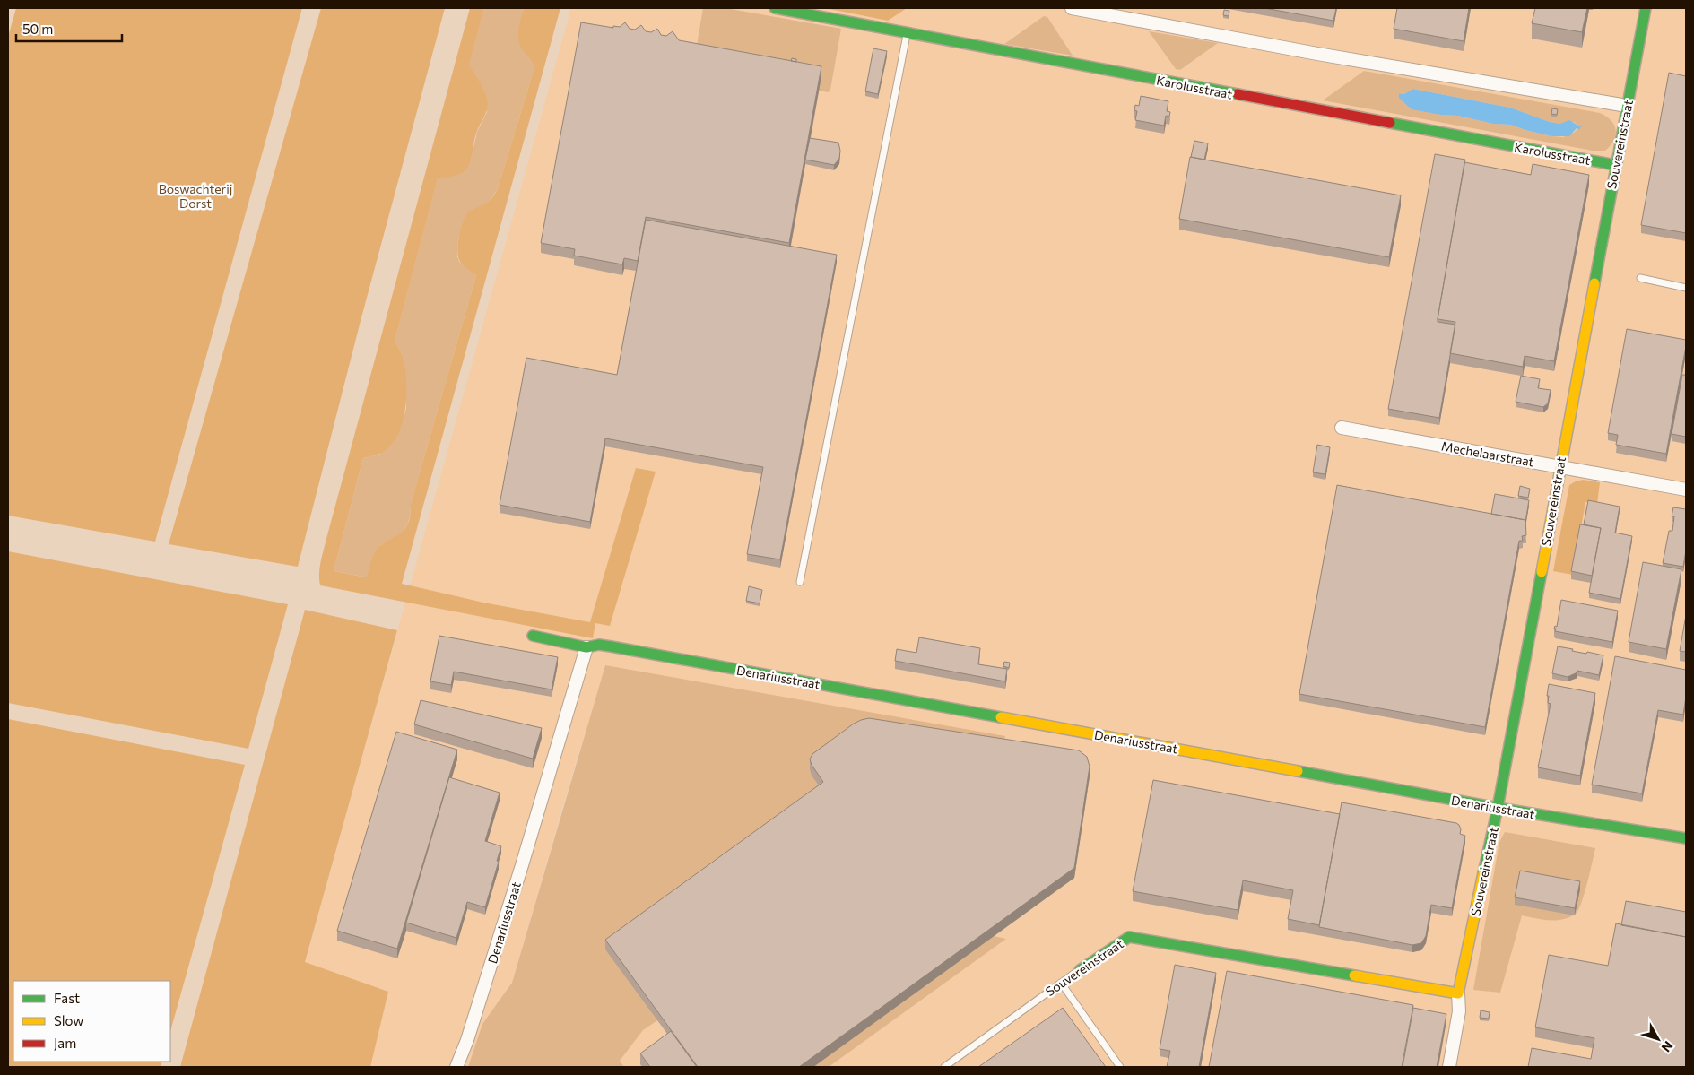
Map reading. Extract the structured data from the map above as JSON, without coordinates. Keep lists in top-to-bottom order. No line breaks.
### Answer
{"streets":{"street":["Karolusstraat","Souvereinstraat","Mechelaarstraat","Denariusstraat"]},"crossings":[["Karolusstraat","Souvereinstraat"],["Souvereinstraat","Mechelaarstraat"],["Souvereinstraat","Denariusstraat"]],"parks":["Boswachterij Dorst"],"legend":["Fast","Slow","Jam"],"scale_bar":"50 m","north":"bottom right"}
